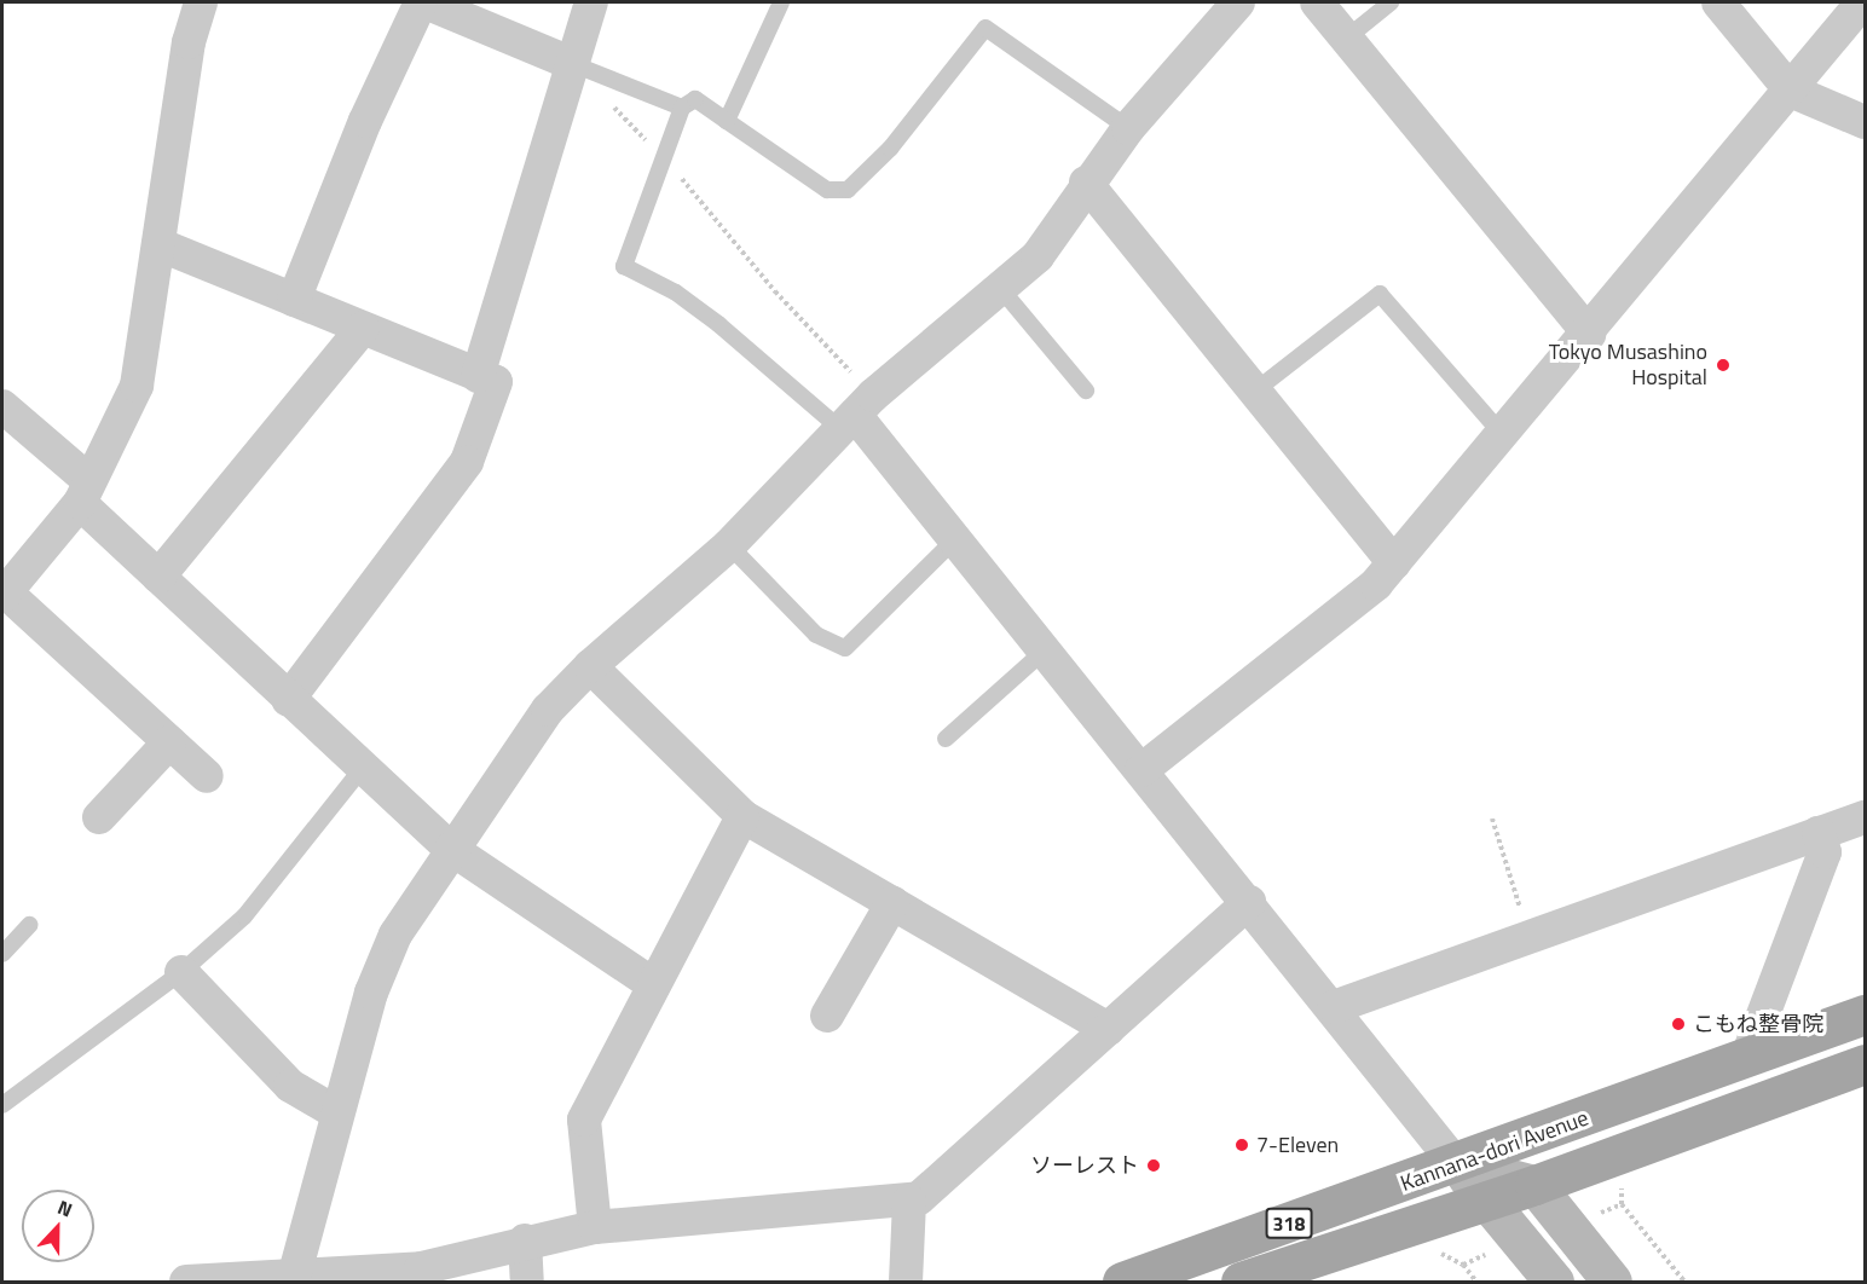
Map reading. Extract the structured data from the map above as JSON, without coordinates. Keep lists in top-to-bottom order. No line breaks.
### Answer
{"streets":{"main road":["Kannana-dori Avenue","318"]},"places":["Tokyo Musashino Hospital","こもね整骨院","7-Eleven","ソーレスト"],"north":"top"}
